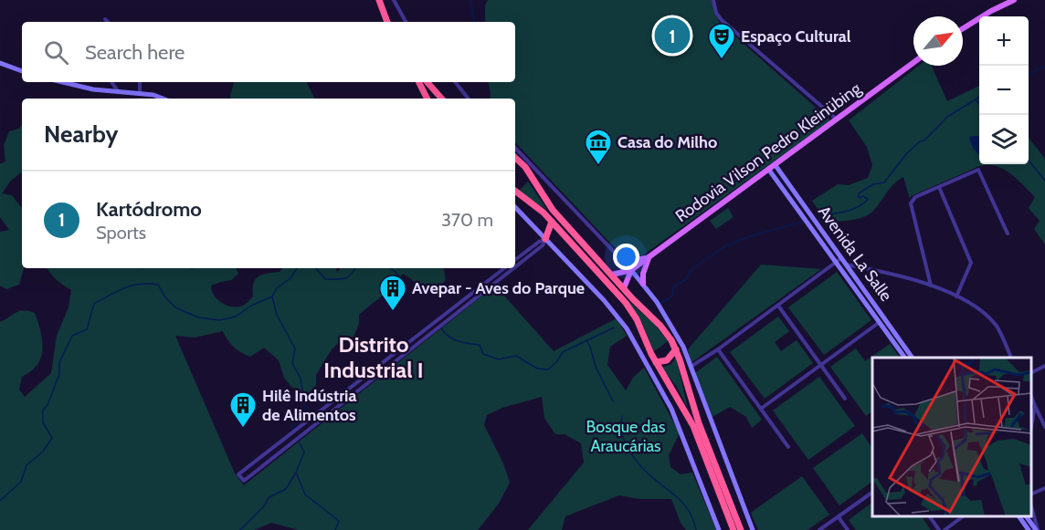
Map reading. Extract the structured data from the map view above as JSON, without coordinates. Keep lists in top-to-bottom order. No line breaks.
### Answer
{"streets":{"main road":["Rodovia Vilson Pedro Kleinübing"],"street":["Avenida La Salle"]},"crossings":[["Rodovia Vilson Pedro Kleinübing","Avenida La Salle"]],"districts":["Distrito Industrial I"],"parks":["Bosque das Araucárias"],"places":{"theatre":["Espaço Cultural"],"museum":["Casa do Milho"],"building":["Avepar - Aves do Parque","Hilê Indústria de Alimentos"]},"north":"top right","page":{"pins":"1","map_buttons":["+","−"],"search":"Search here","heading":"Nearby","list":[{"mark":"1","name":"Kartódromo","note":"Sports","value":"370 m"}]}}
